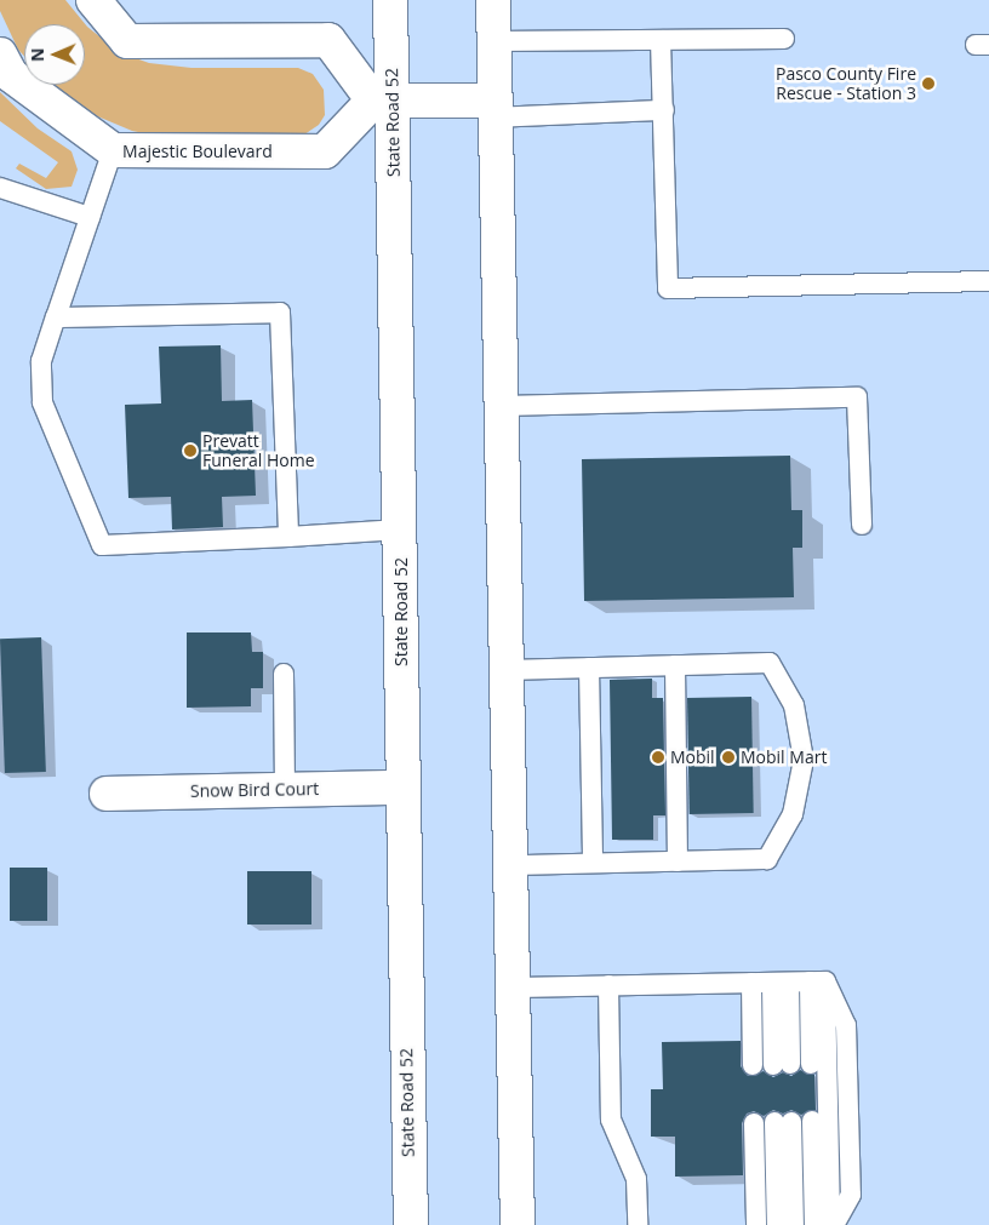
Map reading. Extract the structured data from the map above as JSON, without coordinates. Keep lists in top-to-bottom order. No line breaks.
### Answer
{"streets":{"main road":["State Road 52","Majestic Boulevard","Snow Bird Court"]},"crossings":[["State Road 52","Majestic Boulevard"],["State Road 52","Snow Bird Court"]],"places":["Pasco County Fire Rescue - Station 3","Prevatt Funeral Home","Mobil","Mobil Mart"],"north":"left"}
